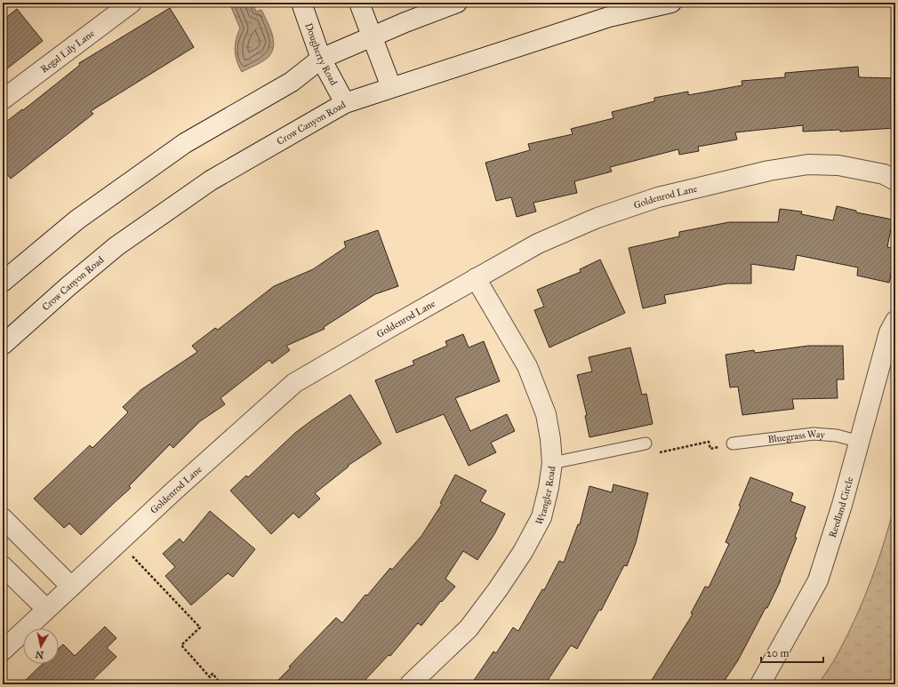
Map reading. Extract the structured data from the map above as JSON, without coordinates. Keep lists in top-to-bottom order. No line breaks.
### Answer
{"streets":{"street":["Regal Lily Lane","Dougherty Road","Crow Canyon Road","Goldenrod Lane","Wrangler Road","Reedland Circle"],"lane":["Bluegrass Way"]},"crossings":[["Dougherty Road","Crow Canyon Road"],["Goldenrod Lane","Wrangler Road"],["Bluegrass Way","Reedland Circle"]],"scale_bar":"20 m","north":"bottom"}
